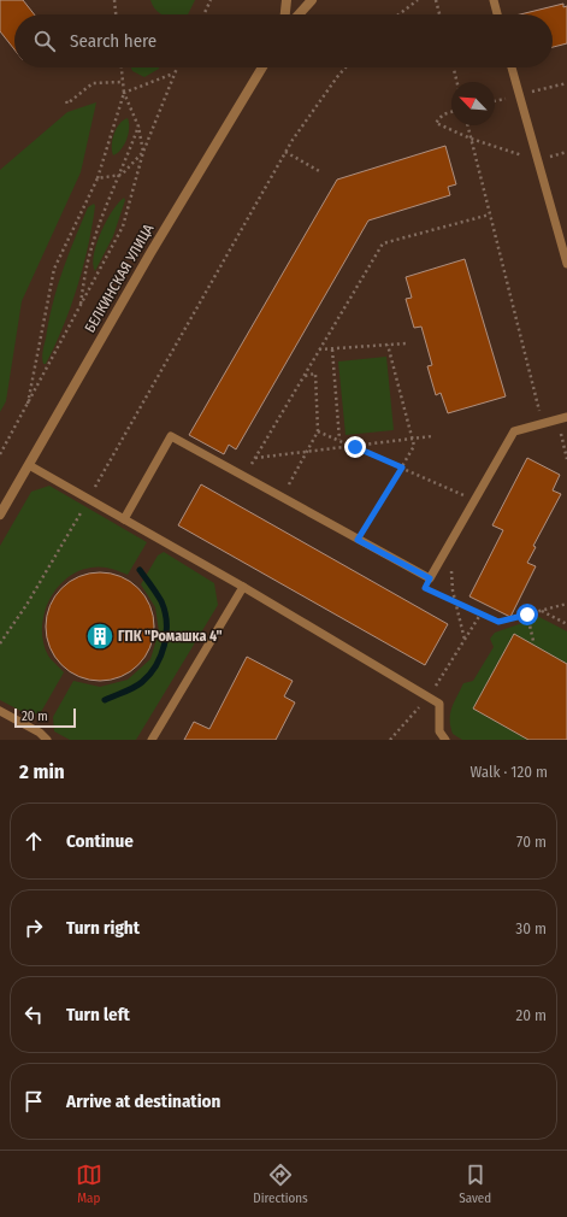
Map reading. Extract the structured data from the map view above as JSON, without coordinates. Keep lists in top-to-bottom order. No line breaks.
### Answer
{"streets":{"street":["БЕЛКИНСКАЯ УЛИЦА"]},"places":{"building":["ГПК \"Ромашка 4\""]},"scale_bar":"20 m","north":"top left","page":{"search":"Search here","scale":"20 m","heading":["2 min","Walk · 120 m"],"list":[["Continue","70 m"],["Turn right","30 m"],["Turn left","20 m"],"Arrive at destination"],"nav":["Map","Directions","Saved"]}}
